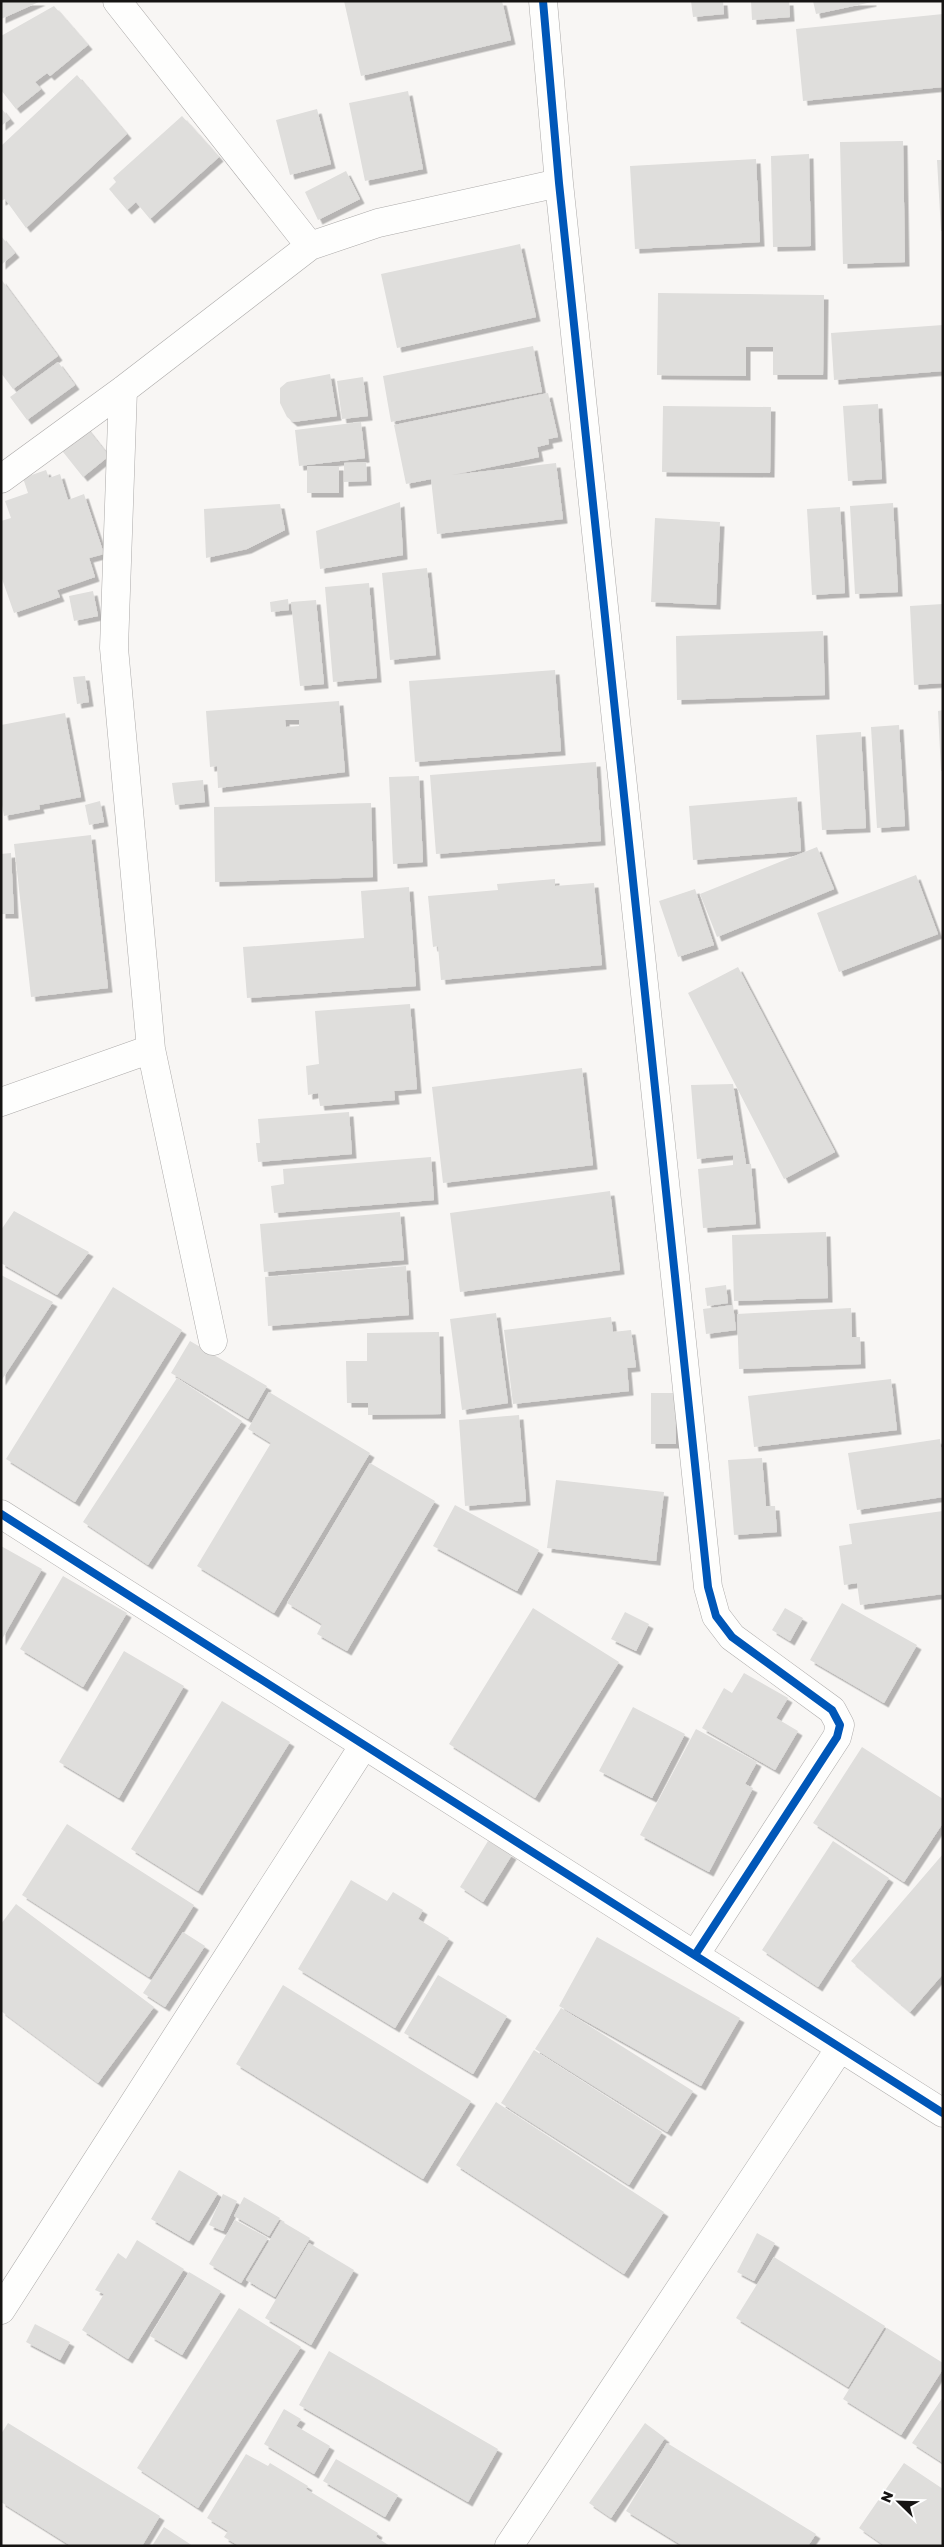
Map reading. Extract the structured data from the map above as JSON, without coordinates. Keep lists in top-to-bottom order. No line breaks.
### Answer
{"north":"top left"}
